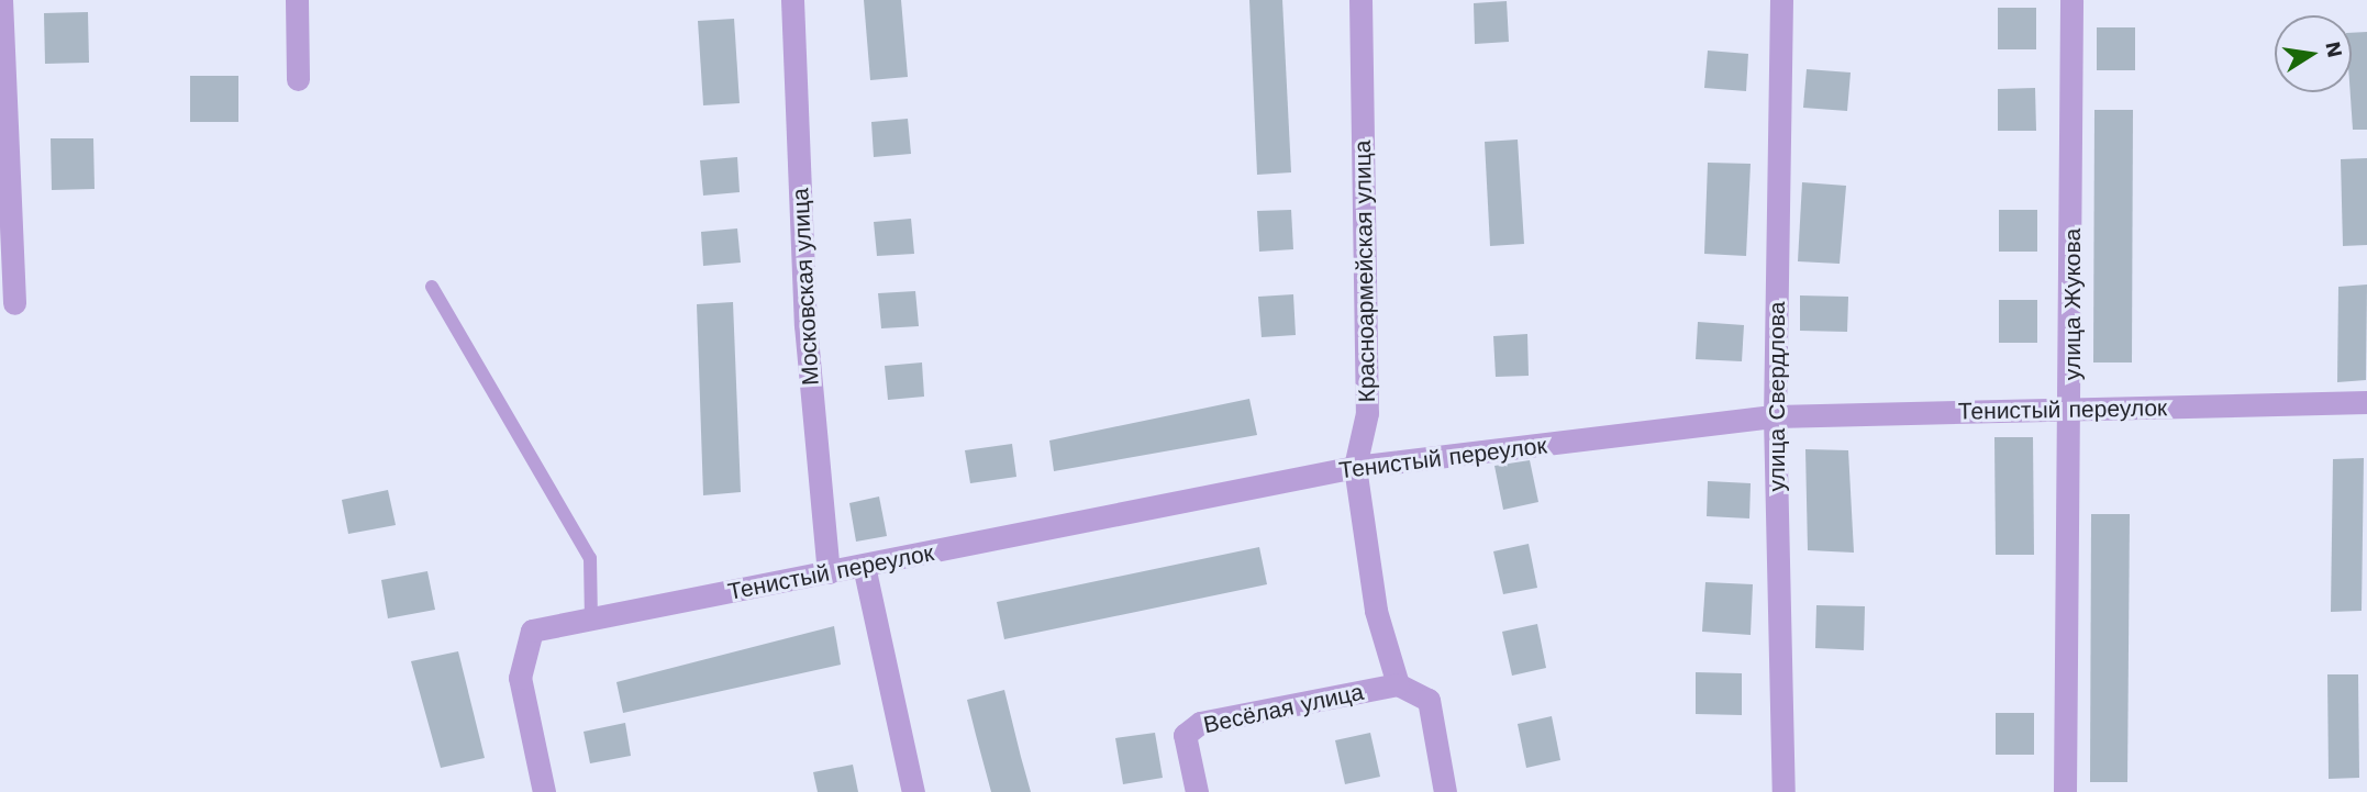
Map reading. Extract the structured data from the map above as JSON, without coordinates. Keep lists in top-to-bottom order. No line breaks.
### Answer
{"streets":{"street":["Красноармейская улица","Московская улица","улица Жукова","улица Свердлова","Тенистый переулок","Весёлая улица"]},"crossings":[["Красноармейская улица","Тенистый переулок"],["Красноармейская улица","Весёлая улица"],["Московская улица","Тенистый переулок"],["улица Жукова","Тенистый переулок"],["улица Свердлова","Тенистый переулок"]],"north":"right"}
